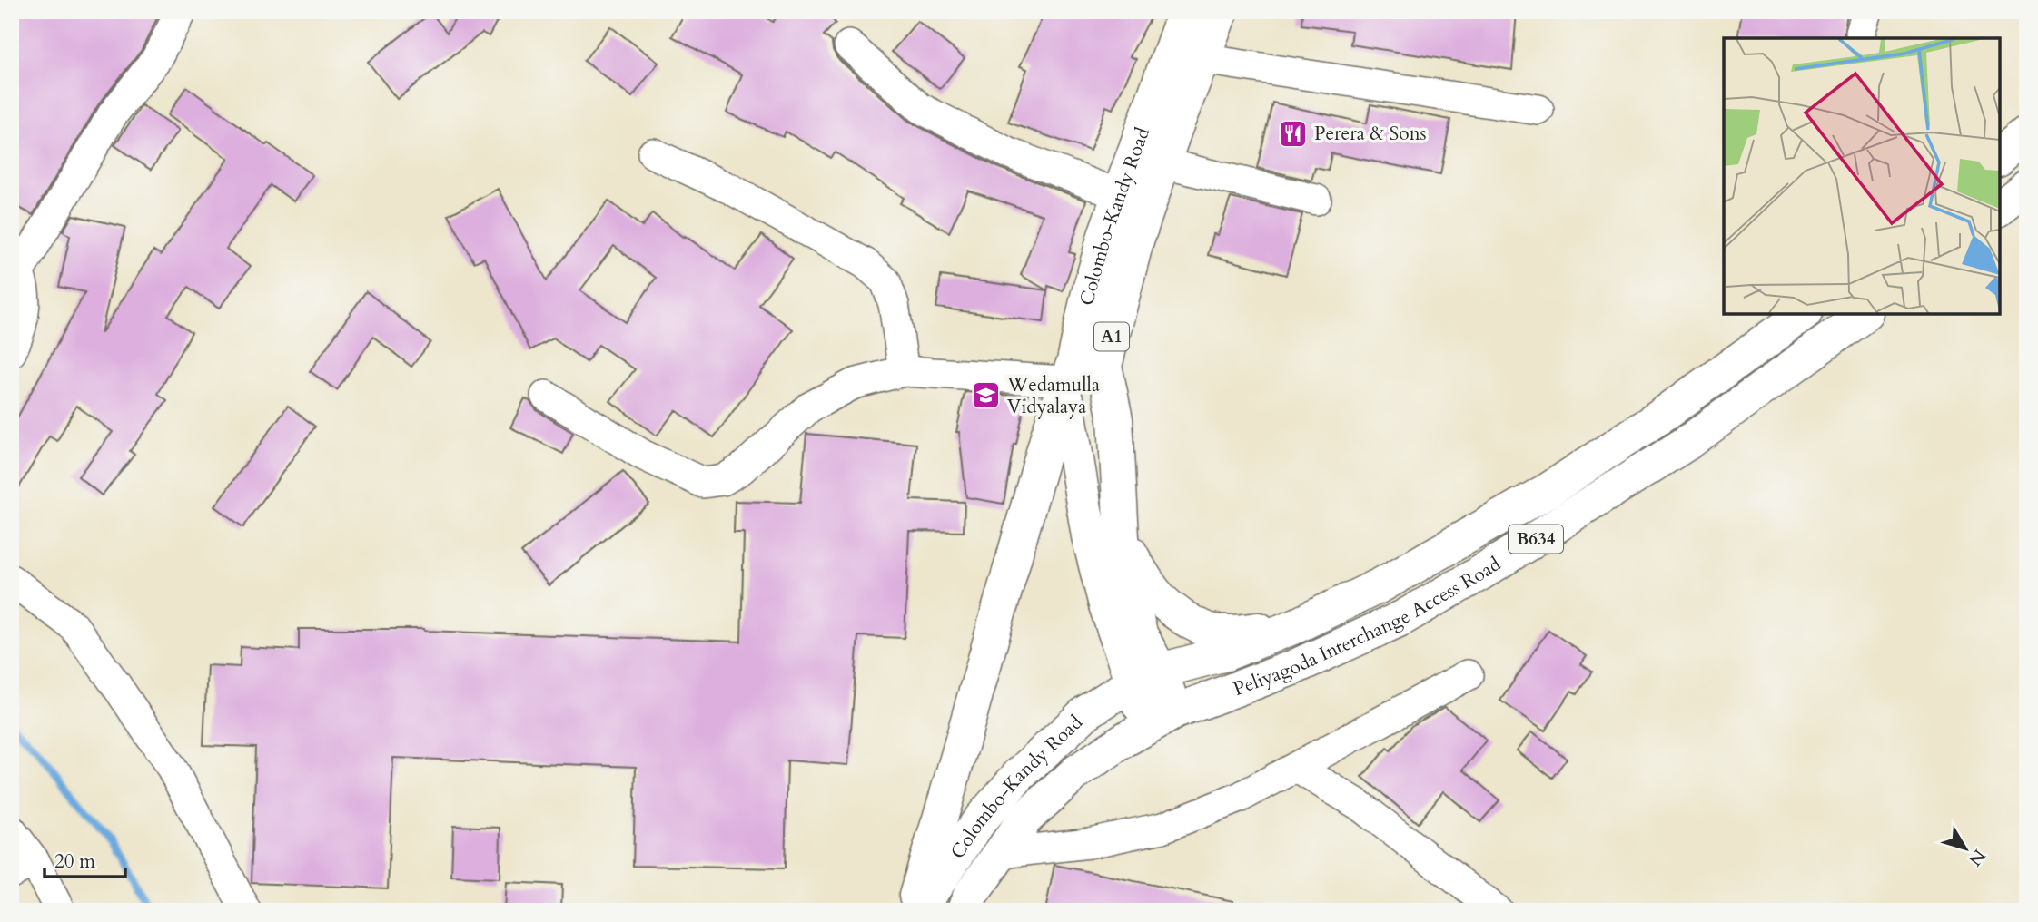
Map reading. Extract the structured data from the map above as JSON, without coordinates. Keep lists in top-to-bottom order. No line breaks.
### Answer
{"streets":{"highway":["Colombo-Kandy Road","A1","B634","Peliyagoda Interchange Access Road"]},"crossings":[["Colombo-Kandy Road","Peliyagoda Interchange Access Road"]],"places":{"restaurant":["Perera & Sons"],"school or university":["Wedamulla Vidyalaya"]},"scale_bar":"20 m","north":"bottom right"}
